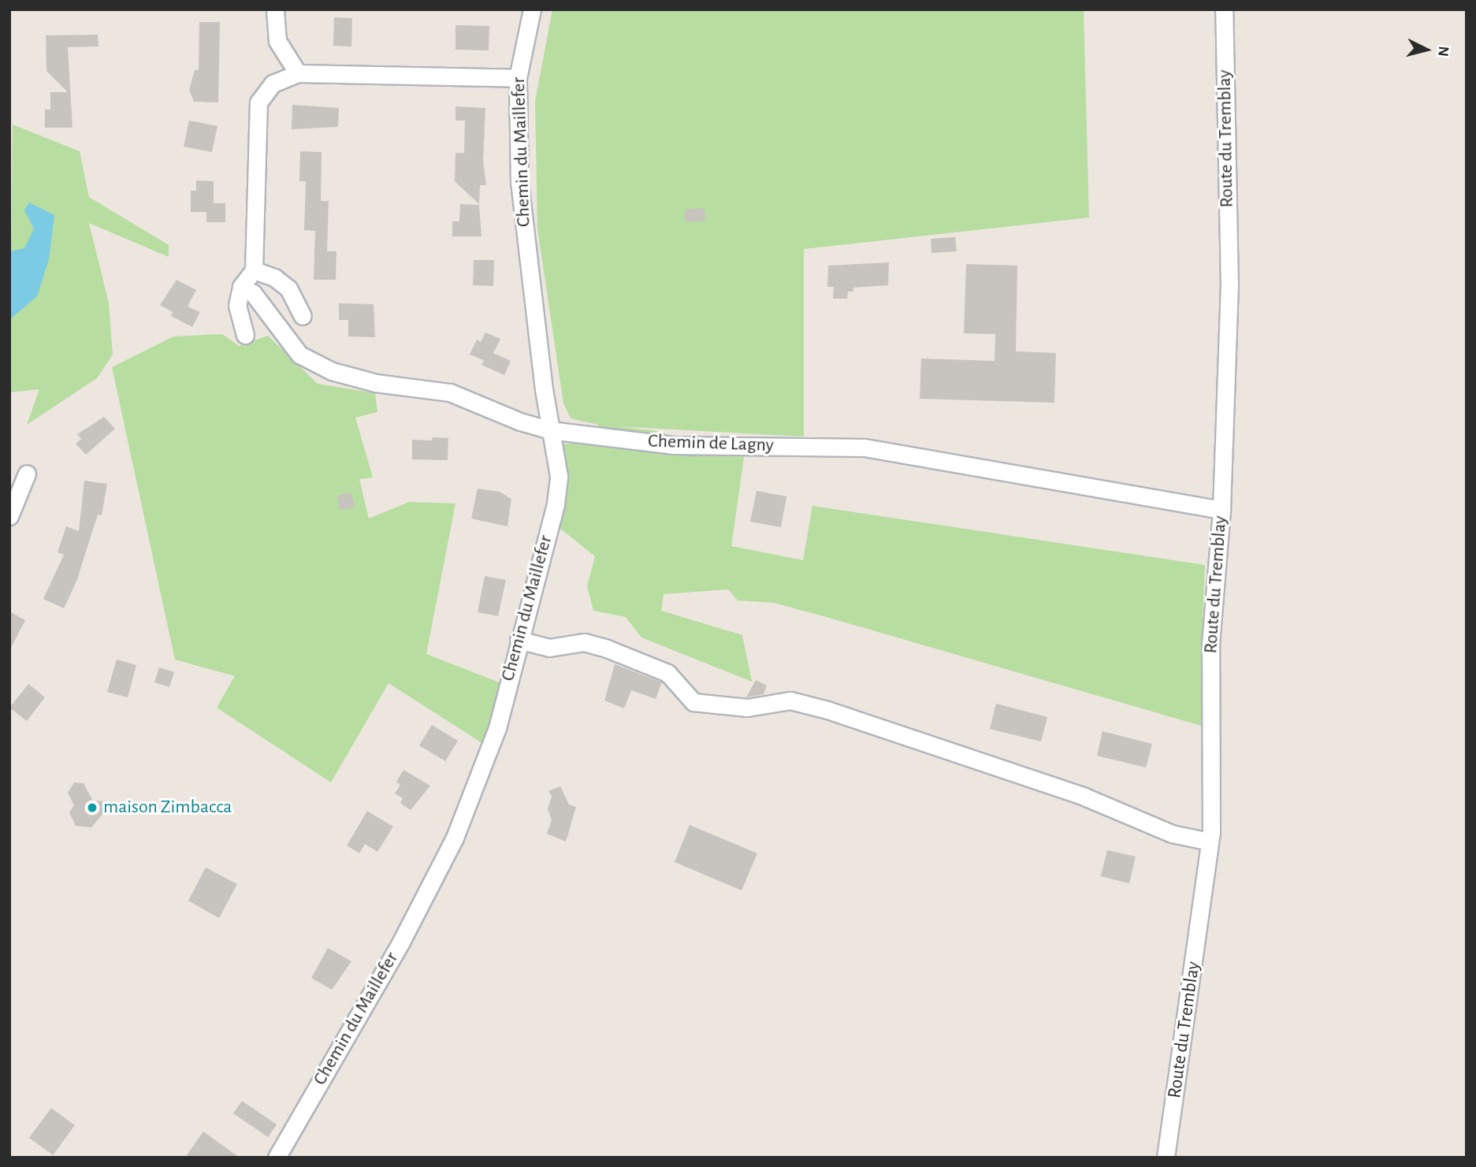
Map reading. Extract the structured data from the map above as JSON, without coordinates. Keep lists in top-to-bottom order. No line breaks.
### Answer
{"streets":{"street":["Route du Tremblay","Chemin du Maillefer","Chemin de Lagny"]},"crossings":[["Route du Tremblay","Chemin de Lagny"],["Chemin du Maillefer","Chemin de Lagny"]],"places":["maison Zimbacca"],"north":"right"}
